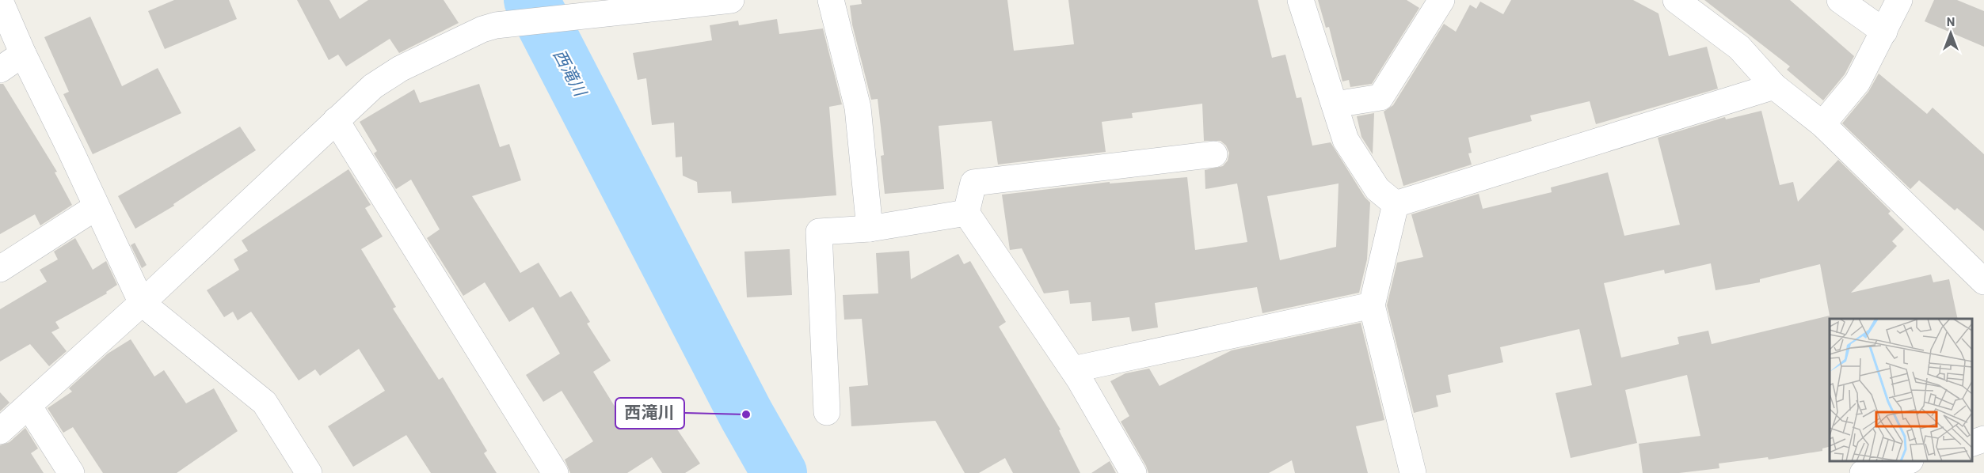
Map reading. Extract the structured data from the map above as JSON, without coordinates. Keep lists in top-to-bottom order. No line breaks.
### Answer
{"water":["西滝川"],"places":["西滝川"],"north":"top"}
